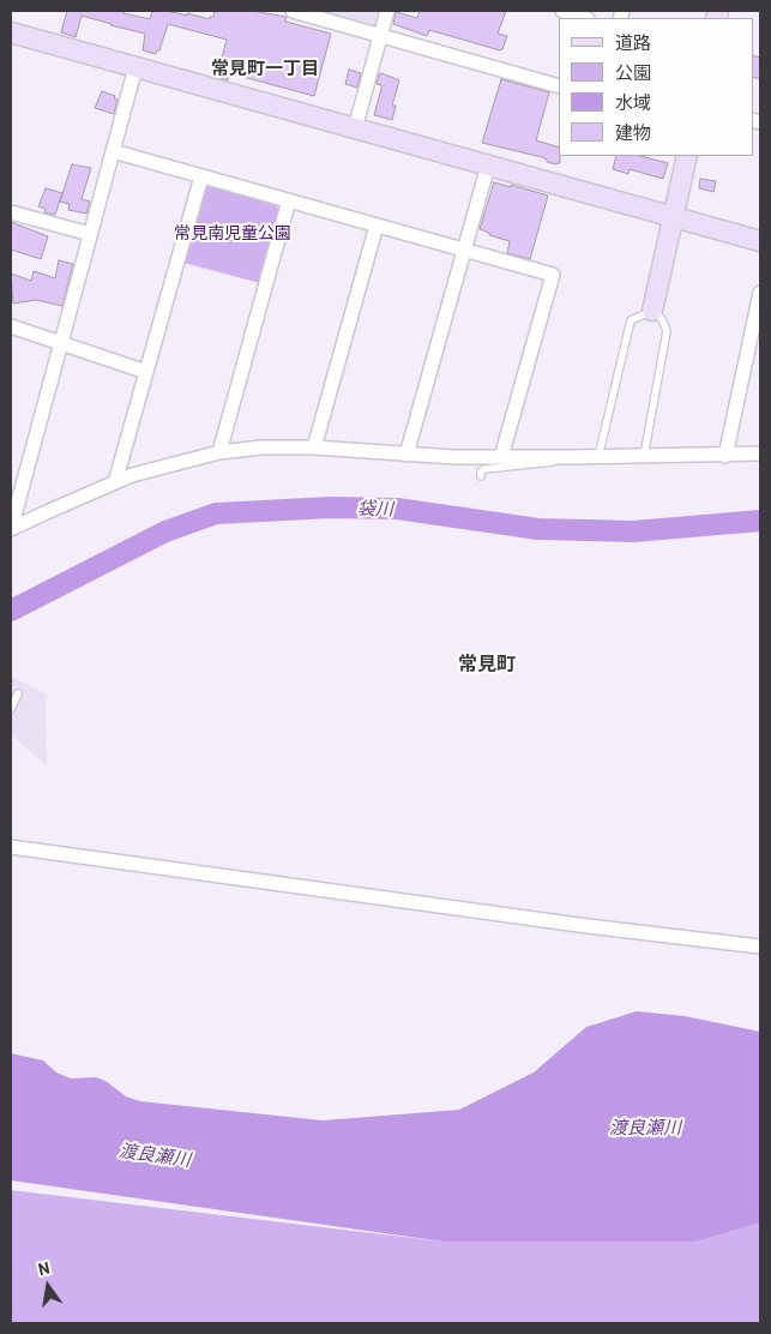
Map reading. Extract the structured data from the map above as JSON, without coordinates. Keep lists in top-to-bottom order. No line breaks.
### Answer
{"districts":["常見町一丁目","常見町"],"water":["袋川","渡良瀬川"],"parks":["常見南児童公園"],"legend":["道路","公園","水域","建物"],"north":"top"}
